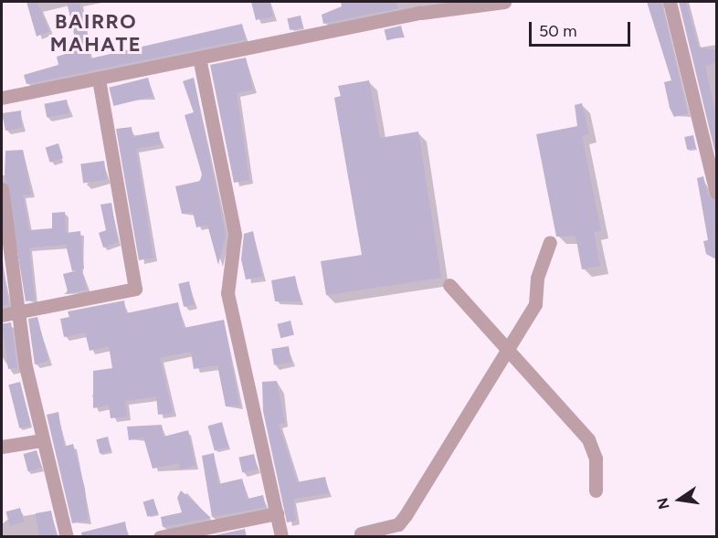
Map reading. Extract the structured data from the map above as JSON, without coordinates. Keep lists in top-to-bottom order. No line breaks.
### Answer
{"districts":["BAIRRO MAHATE"],"scale_bar":"50 m","north":"left"}
